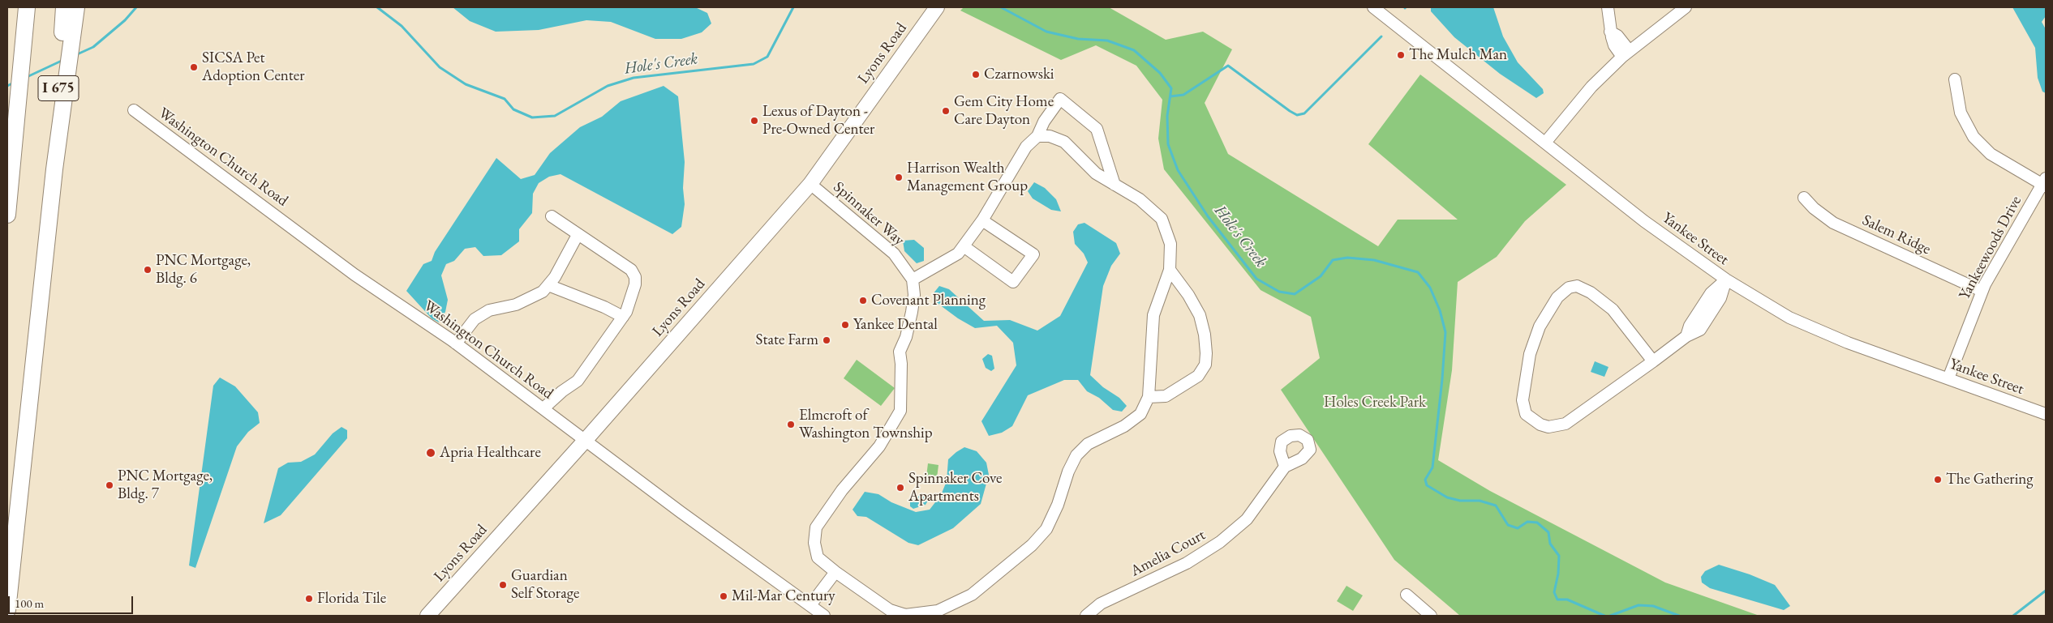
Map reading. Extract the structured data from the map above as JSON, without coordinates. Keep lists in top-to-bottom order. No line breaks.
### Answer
{"streets":{"highway":["I 675"],"main road":["Lyons Road"],"street":["Washington Church Road","Spinnaker Way","Salem Ridge","Yankee Street","Yankeewoods Drive","Amelia Court"]},"crossings":[["Lyons Road","Washington Church Road"],["Lyons Road","Spinnaker Way"],["Salem Ridge","Yankeewoods Drive"],["Yankee Street","Yankeewoods Drive"]],"water":["Hole's Creek"],"parks":["Holes Creek Park"],"places":["The Mulch Man","SICSA Pet Adoption Center","Czarnowski","Gem City Home Care Dayton","Lexus of Dayton - Pre-Owned Center","Harrison Wealth Management Group","PNC Mortgage, Bldg. 6","Covenant Planning","Yankee Dental","State Farm","Elmcroft of Washington Township","Apria Healthcare","The Gathering","PNC Mortgage, Bldg. 7","Spinnaker Cove Apartments","Guardian Self Storage","Mil-Mar Century","Florida Tile"],"scale_bar":"100 m"}
